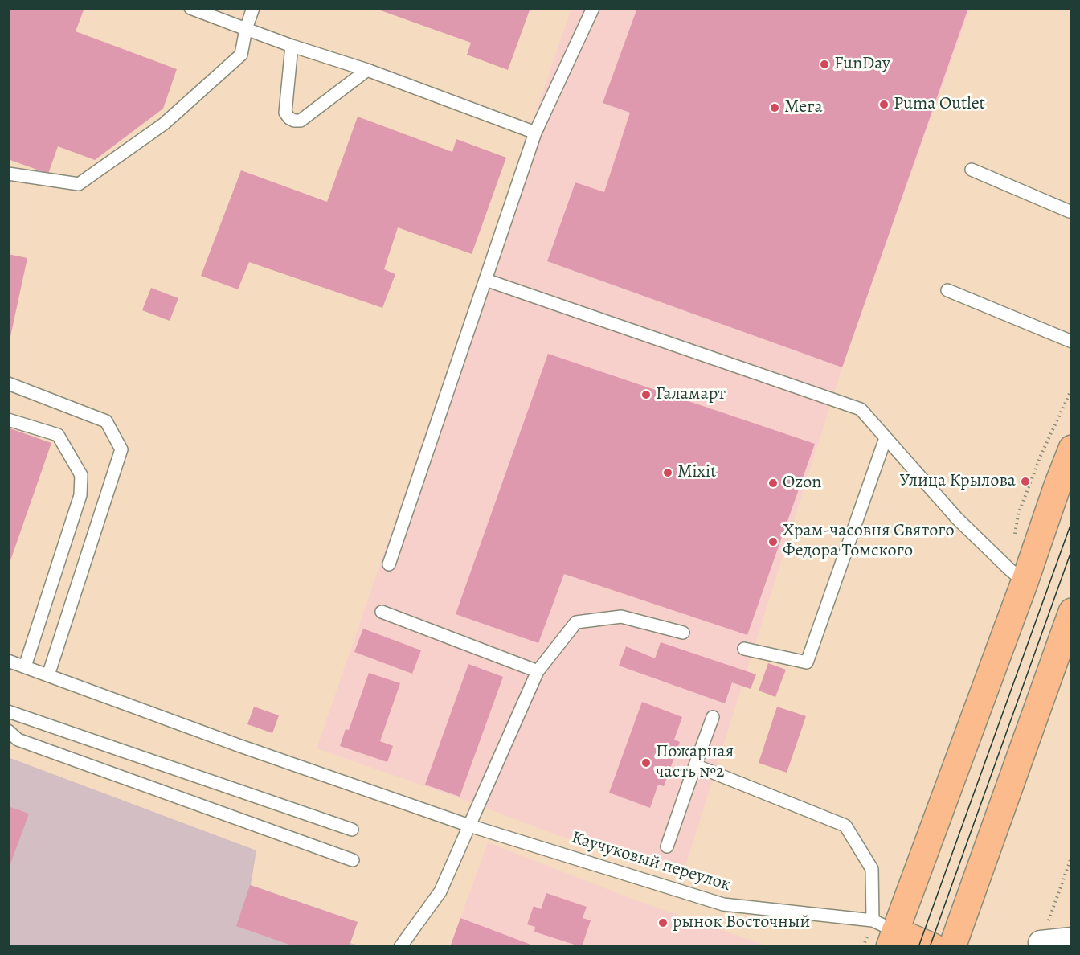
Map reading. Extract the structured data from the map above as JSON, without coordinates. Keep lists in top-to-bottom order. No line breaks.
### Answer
{"streets":{"lane":["Каучуковый переулок"]},"places":["FunDay","Puma Outlet","Мега","Галамарт","Mixit","Улица Крылова","Ozon","Храм-часовня Святого Федора Томского","Пожарная часть №2","рынок Восточный"]}
